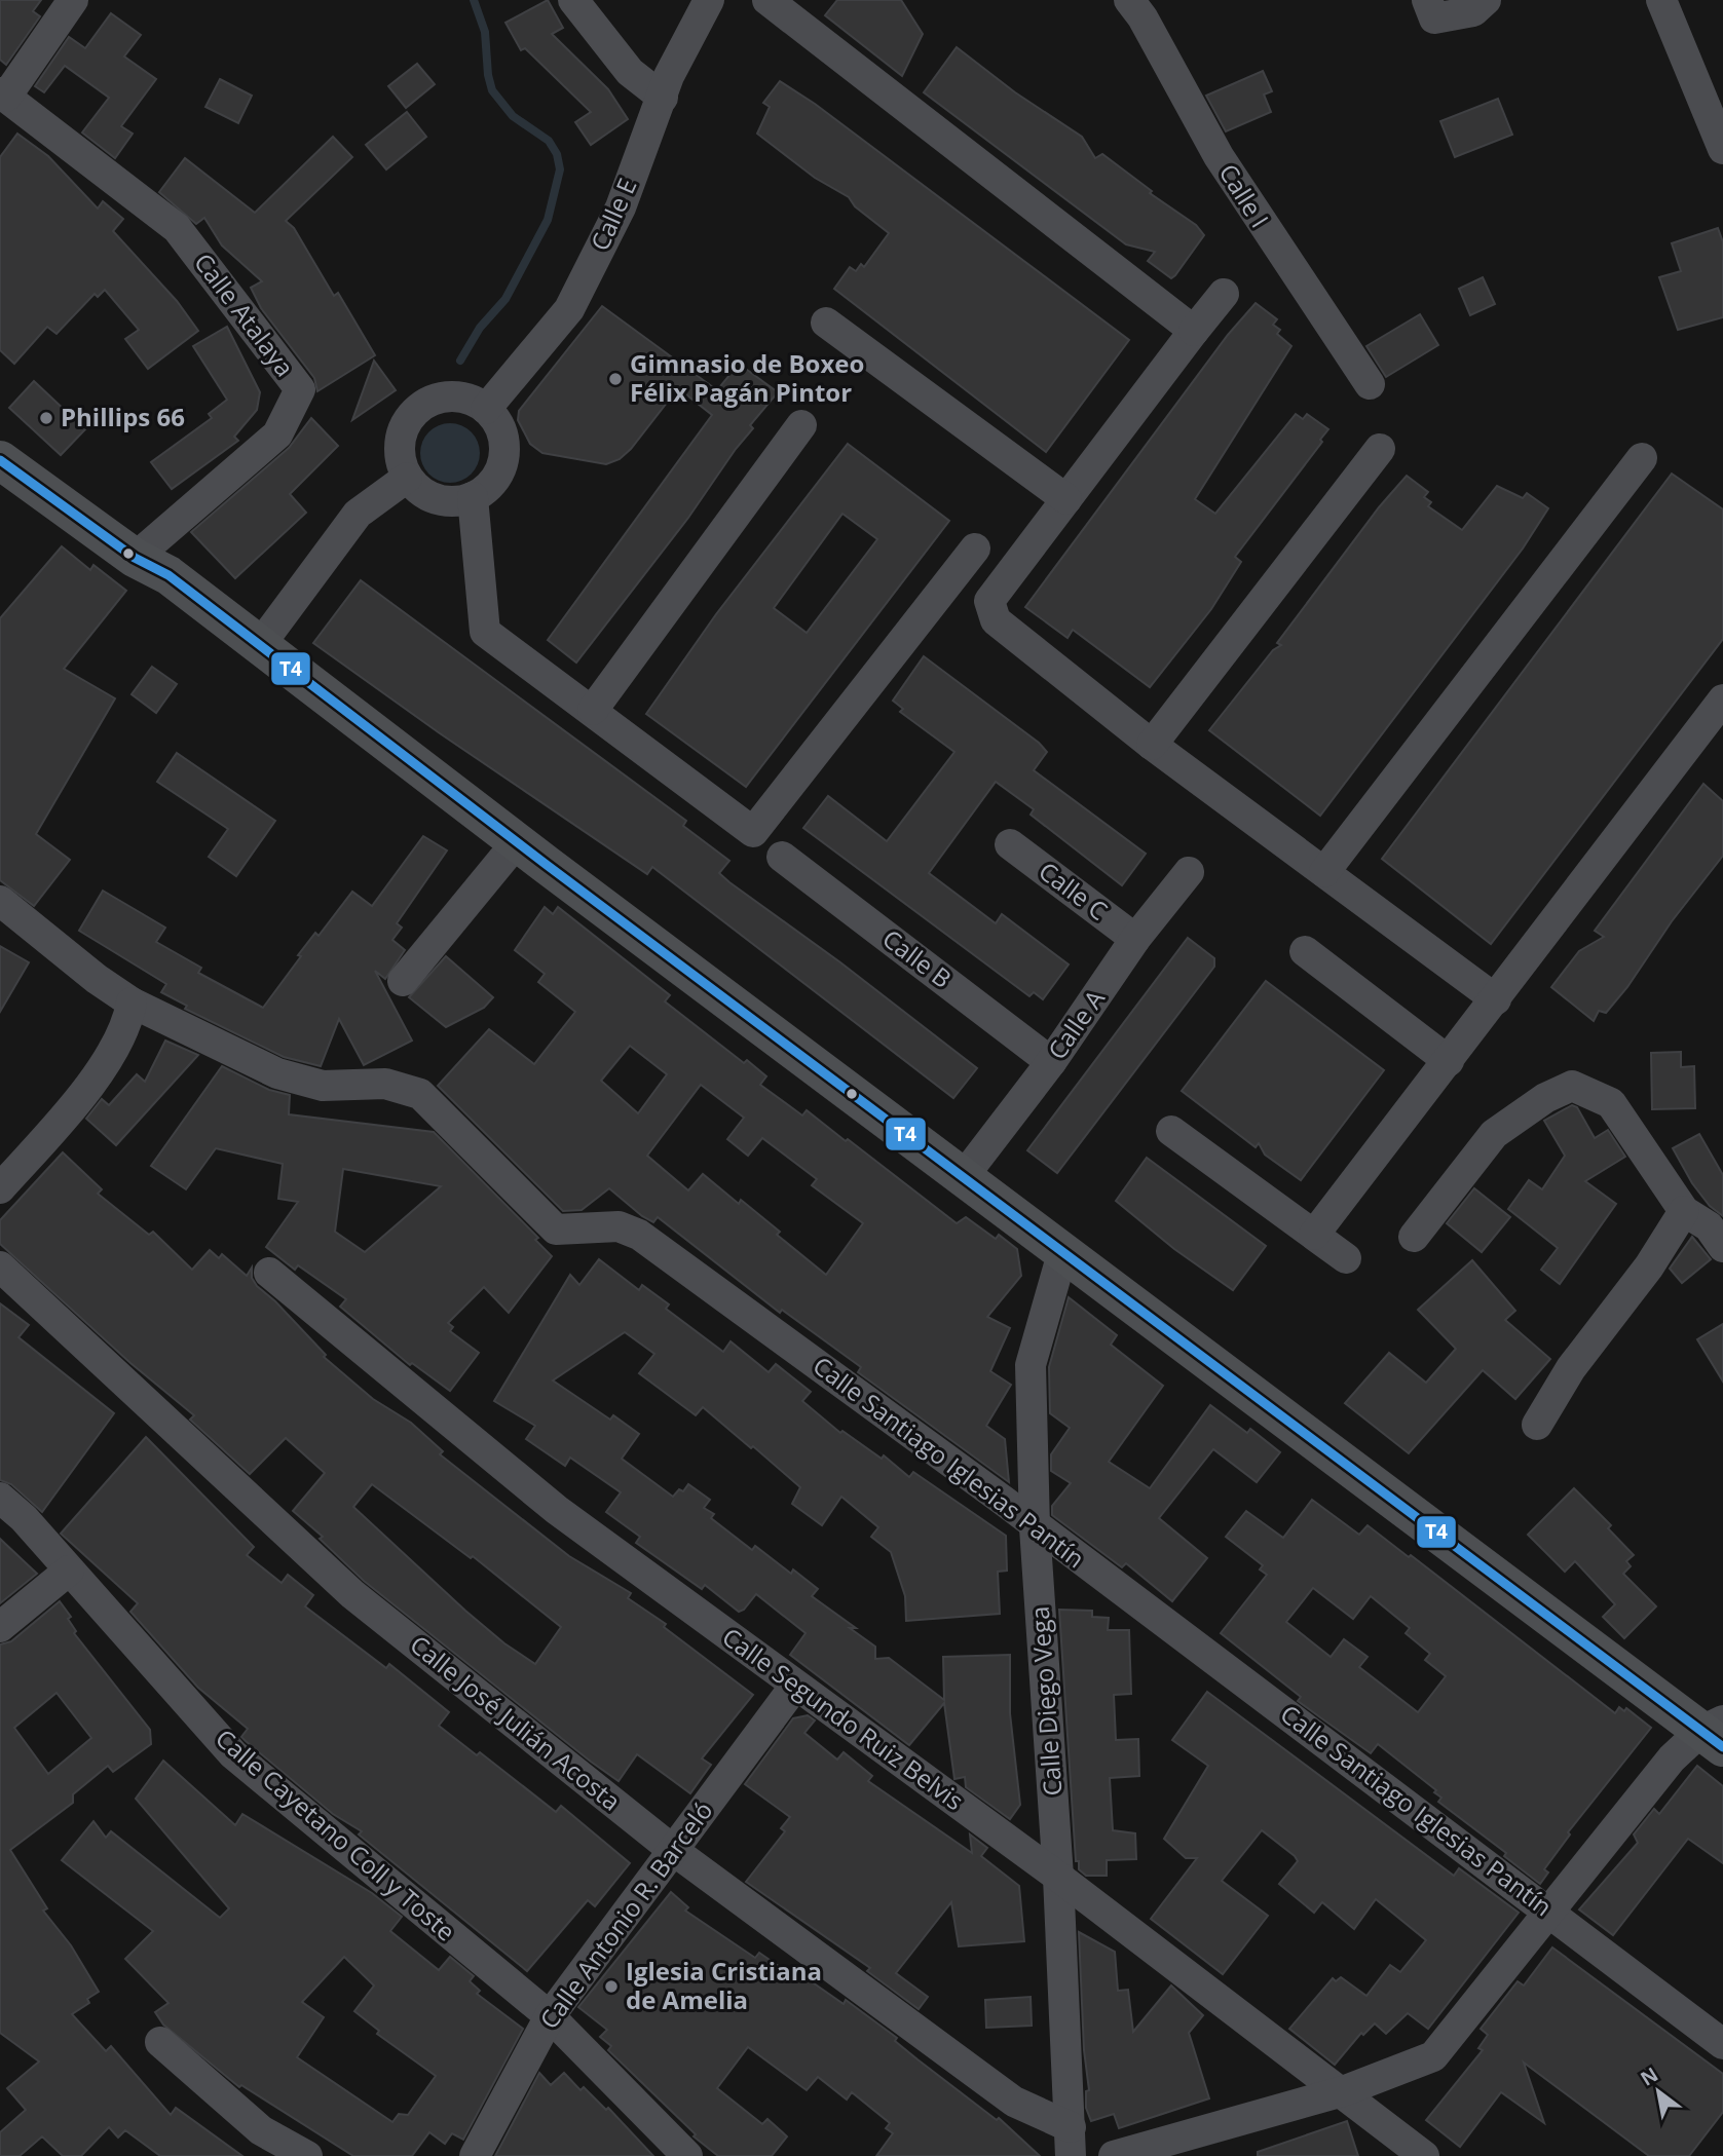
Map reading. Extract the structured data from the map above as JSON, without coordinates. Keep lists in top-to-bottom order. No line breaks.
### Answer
{"streets":{"street":["Calle I","Calle E","Calle Atalaya","Calle C","Calle B","Calle A","Calle Santiago Iglesias Pantín","Calle Diego Vega","Calle Segundo Ruiz Belvis","Calle José Julián Acosta","Calle Cayetano Coll y Toste","Calle Antonio R. Barceló"]},"crossings":[["Calle C","Calle A"],["Calle B","Calle A"],["Calle Santiago Iglesias Pantín","Calle Diego Vega"],["Calle Diego Vega","Calle Segundo Ruiz Belvis"],["Calle Diego Vega","Calle José Julián Acosta"],["Calle Segundo Ruiz Belvis","Calle Antonio R. Barceló"],["Calle José Julián Acosta","Calle Antonio R. Barceló"],["Calle Cayetano Coll y Toste","Calle Antonio R. Barceló"]],"places":["Gimnasio de Boxeo Félix Pagán Pintor","Phillips 66","Iglesia Cristiana de Amelia"],"lines":["transit line T4"],"north":"top left"}
